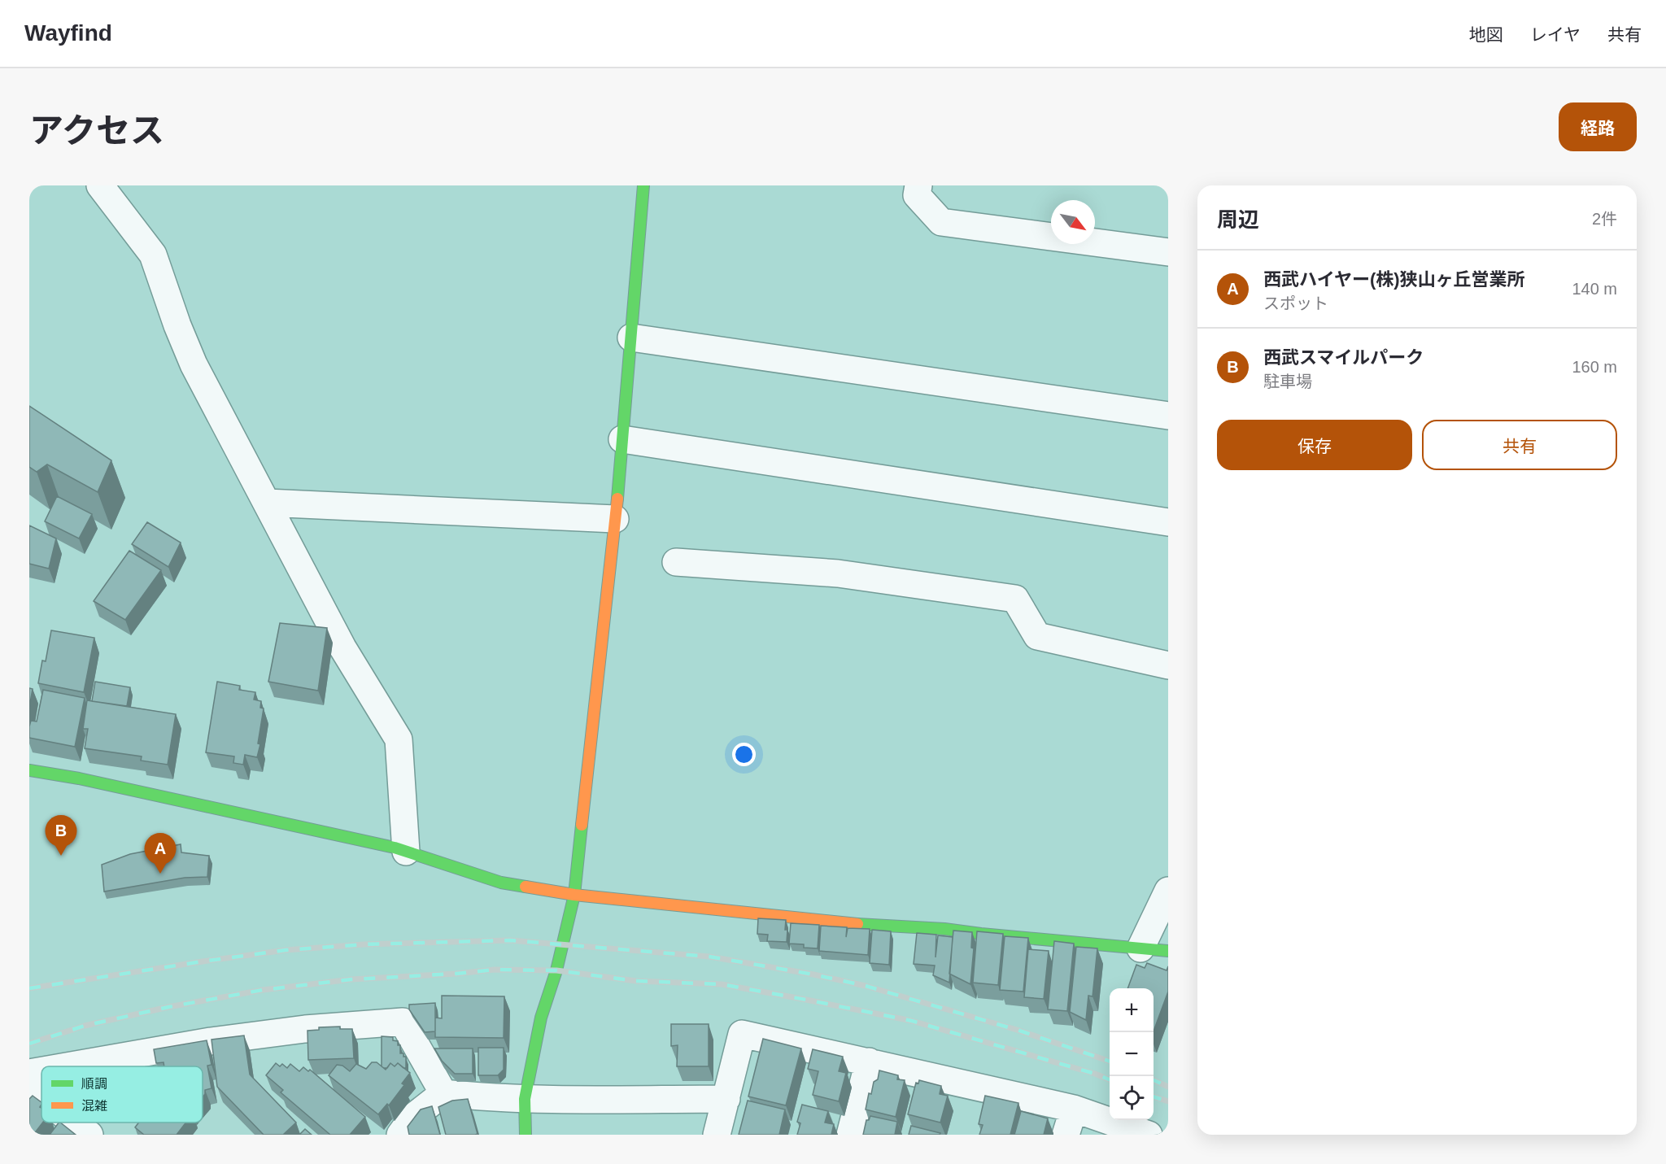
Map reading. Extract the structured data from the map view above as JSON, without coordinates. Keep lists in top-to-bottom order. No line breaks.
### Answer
{"legend":["順調","混雑"],"north":"bottom right","page":{"header":"Wayfind","nav":["地図","レイヤ","共有"],"title":"アクセス","buttons":["経路",["保存","共有"]],"heading":["周辺","2件"],"list":[{"mark":"A","name":"西武ハイヤー(株)狭山ヶ丘営業所","note":"スポット","value":"140 m"},{"mark":"B","name":"西武スマイルパーク","note":"駐車場","value":"160 m"}],"pins":["B","A"],"map_buttons":["+","−"]}}
